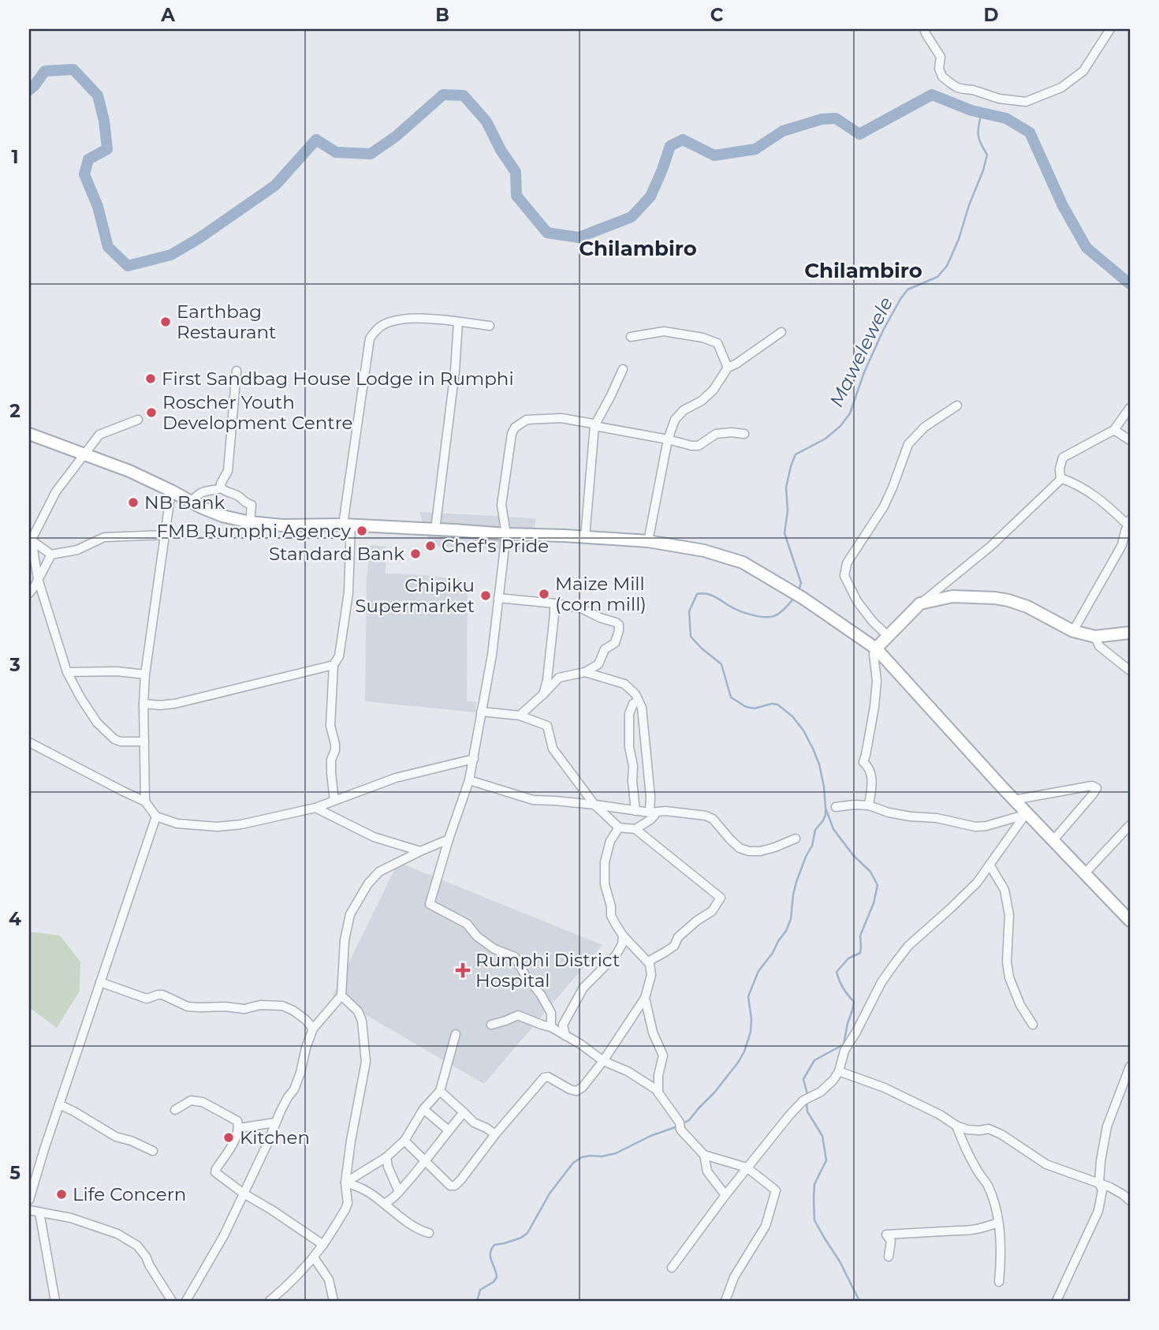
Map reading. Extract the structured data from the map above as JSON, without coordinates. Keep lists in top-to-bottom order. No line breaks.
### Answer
{"districts":["Chilambiro","Chilambiro"],"water":["Mawelewele"],"places":{"other":["Earthbag Restaurant","First Sandbag House Lodge in Rumphi","Roscher Youth Development Centre","NB Bank","FMB Rumphi Agency","Chef's Pride","Standard Bank","Maize Mill (corn mill)","Chipiku Supermarket","Kitchen","Life Concern"],"health":["Rumphi District Hospital"]},"grid":{"columns":["A","B","C","D"],"rows":["1","2","3","4","5"]}}
